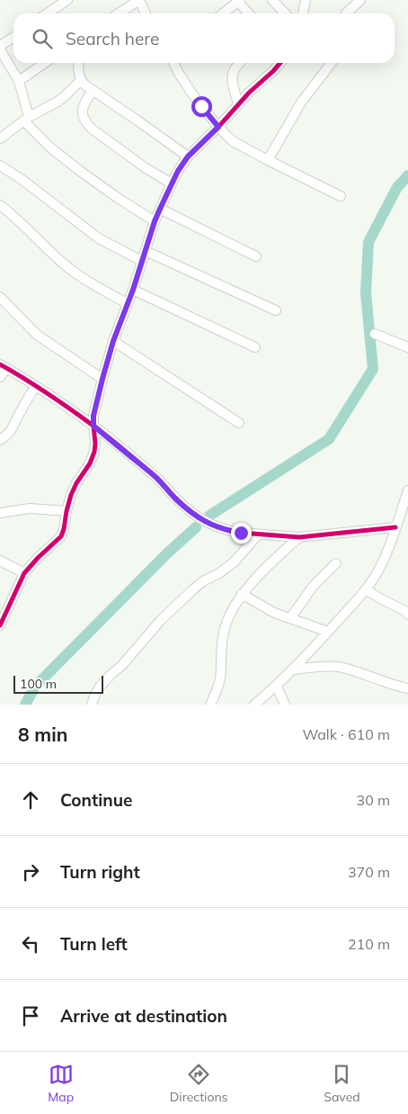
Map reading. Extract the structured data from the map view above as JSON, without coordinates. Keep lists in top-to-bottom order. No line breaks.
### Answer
{"scale_bar":"100 m","page":{"search":"Search here","scale":"100 m","heading":["8 min","Walk · 610 m"],"list":[["Continue","30 m"],["Turn right","370 m"],["Turn left","210 m"],"Arrive at destination"],"nav":["Map","Directions","Saved"]}}
